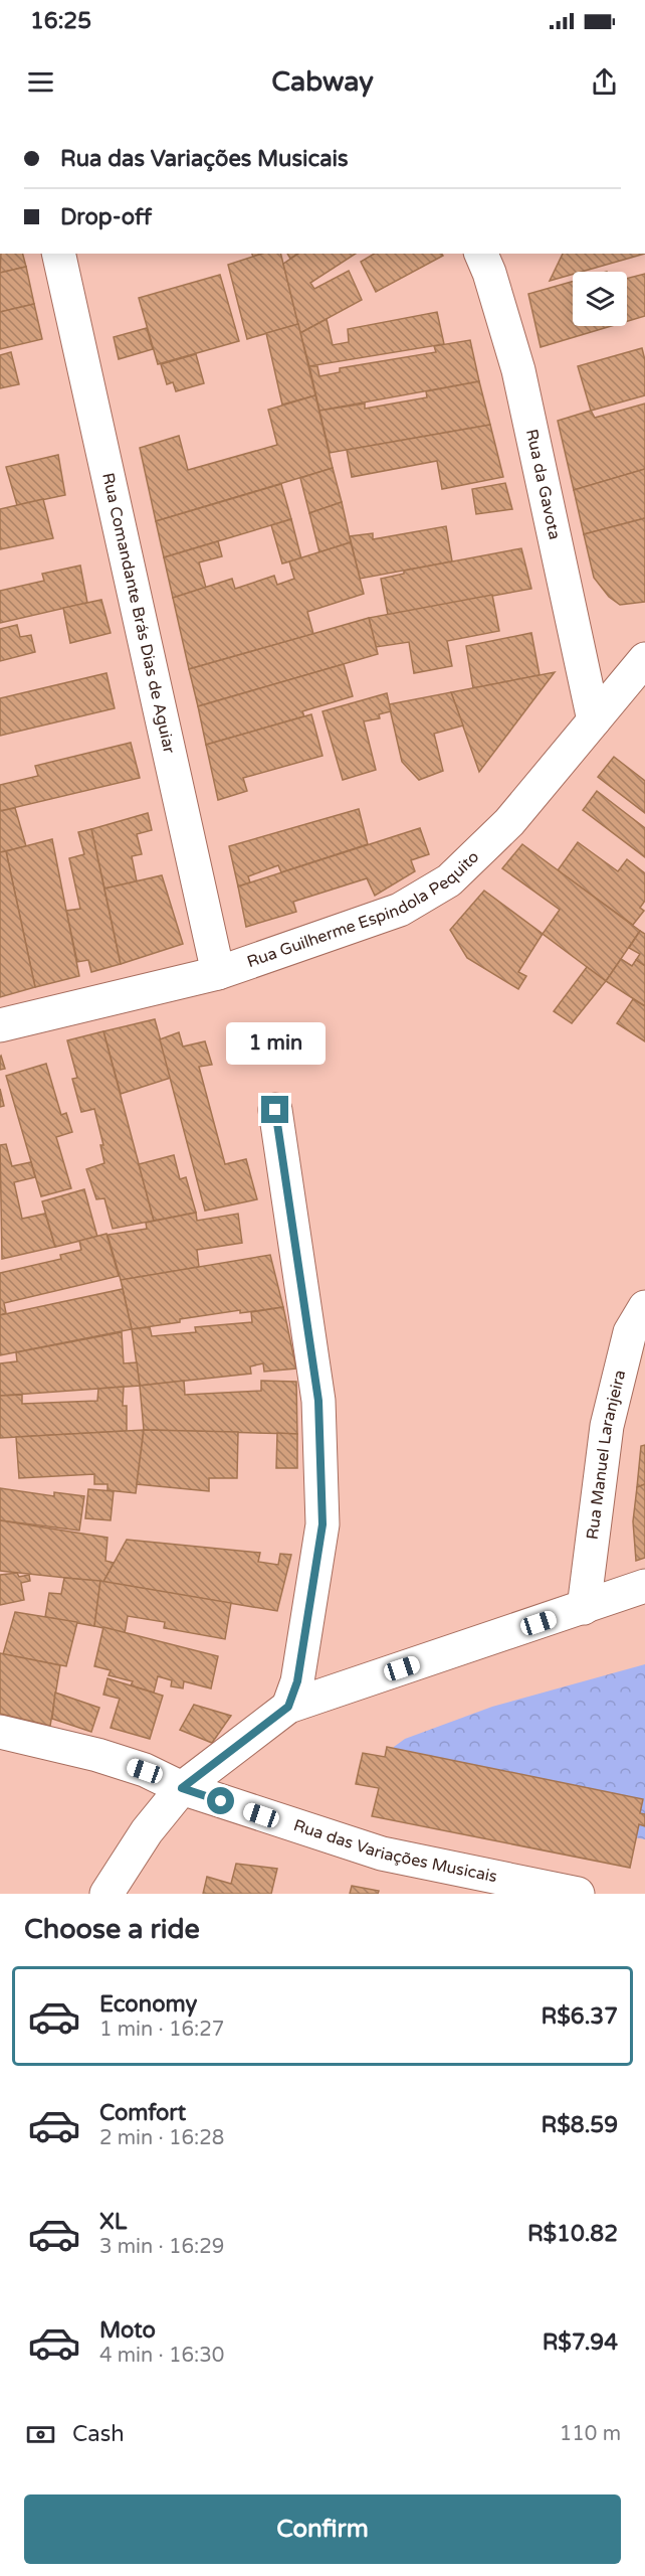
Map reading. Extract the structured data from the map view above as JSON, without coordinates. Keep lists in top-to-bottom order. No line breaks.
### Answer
{"streets":{"street":["Rua da Gavota","Rua Comandante Brás Dias de Aguiar","Rua Guilherme Espindola Pequito","Rua Manuel Laranjeira","Rua das Variações Musicais"]},"crossings":[["Rua da Gavota","Rua Guilherme Espindola Pequito"],["Rua Comandante Brás Dias de Aguiar","Rua Guilherme Espindola Pequito"]],"page":{"status":"16:25","header":"Cabway","banner":["Rua das Variações Musicais","Drop-off"],"bubble":"1 min","heading":"Choose a ride","list":[{"name":"Economy","note":"1 min · 16:27","value":"R$6.37"},{"name":"Comfort","note":"2 min · 16:28","value":"R$8.59"},{"name":"XL","note":"3 min · 16:29","value":"R$10.82"},{"name":"Moto","note":"4 min · 16:30","value":"R$7.94"}],"pay":["Cash","110 m"],"buttons":"Confirm"}}
